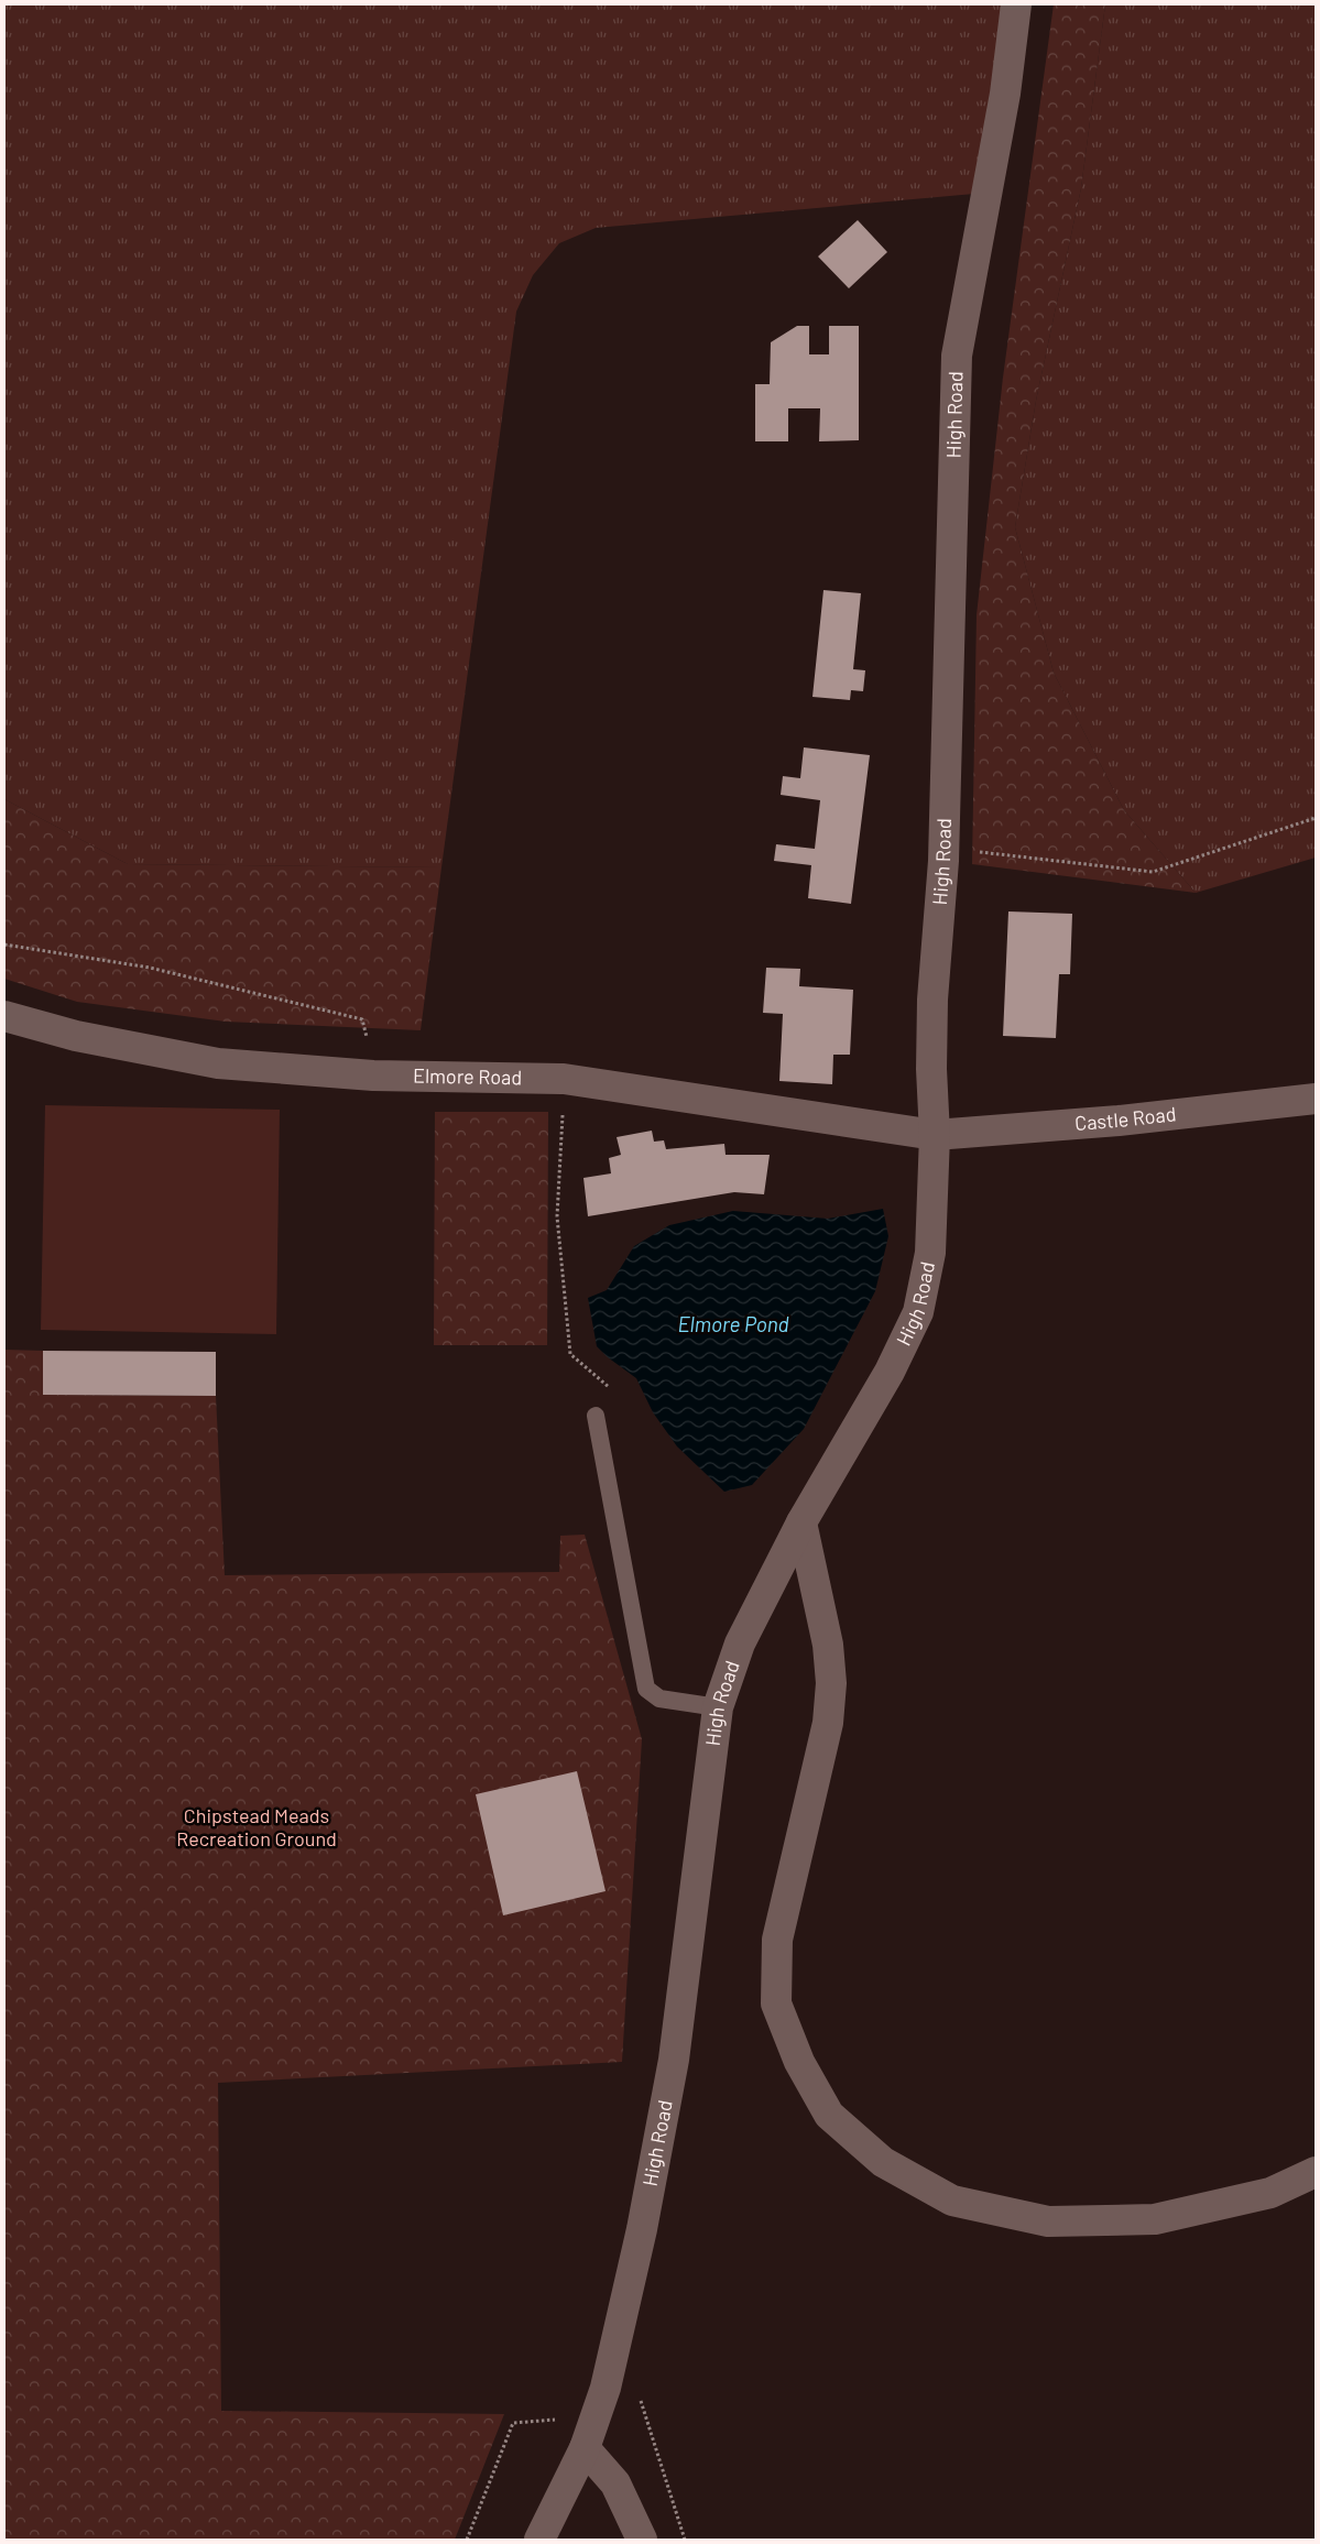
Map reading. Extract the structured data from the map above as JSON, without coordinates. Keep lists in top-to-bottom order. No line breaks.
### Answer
{"streets":{"street":["High Road","Elmore Road","Castle Road"]},"crossings":[["High Road","Elmore Road"],["High Road","Castle Road"],["Elmore Road","Castle Road"]],"water":["Elmore Pond"],"parks":["Chipstead Meads Recreation Ground"]}
